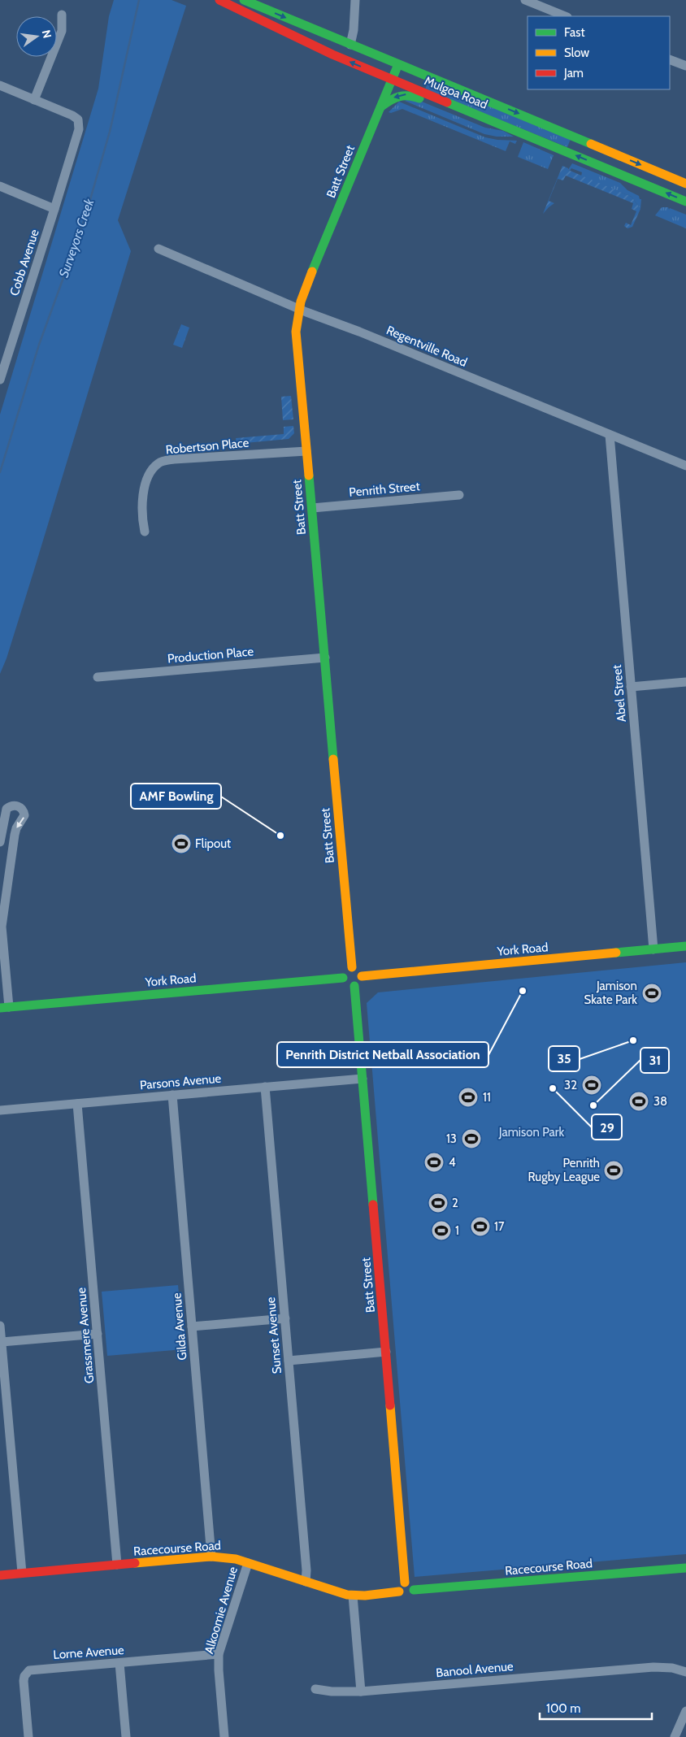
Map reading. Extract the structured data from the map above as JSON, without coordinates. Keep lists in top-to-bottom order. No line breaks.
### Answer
{"streets":{"street":["Mulgoa Road","Batt Street","Cobb Avenue","Regentville Road","Robertson Place","Penrith Street","Production Place","Abel Street","York Road","Parsons Avenue","Gilda Avenue","Grassmere Avenue","Sunset Avenue","Racecourse Road","Alkoomie Avenue","Lorne Avenue","Banool Avenue"]},"crossings":[["Mulgoa Road","Batt Street"],["Batt Street","Regentville Road"],["Batt Street","Robertson Place"],["Batt Street","Penrith Street"],["Batt Street","Production Place"],["Batt Street","York Road"],["Batt Street","Parsons Avenue"],["Batt Street","Racecourse Road"],["Regentville Road","Abel Street"],["Abel Street","York Road"],["Parsons Avenue","Gilda Avenue"],["Parsons Avenue","Grassmere Avenue"],["Parsons Avenue","Sunset Avenue"],["Gilda Avenue","Racecourse Road"],["Grassmere Avenue","Racecourse Road"],["Sunset Avenue","Racecourse Road"],["Racecourse Road","Alkoomie Avenue"],["Alkoomie Avenue","Lorne Avenue"]],"water":["Surveyors Creek"],"parks":["Jamison Park"],"places":{"other":["AMF Bowling","Penrith District Netball Association","35","29","31"],"sports":["Flipout","Jamison Skate Park","32","11","38","13","4","Penrith Rugby League","2","17","1"]},"legend":["Fast","Slow","Jam"],"scale_bar":"100 m","north":"right"}
